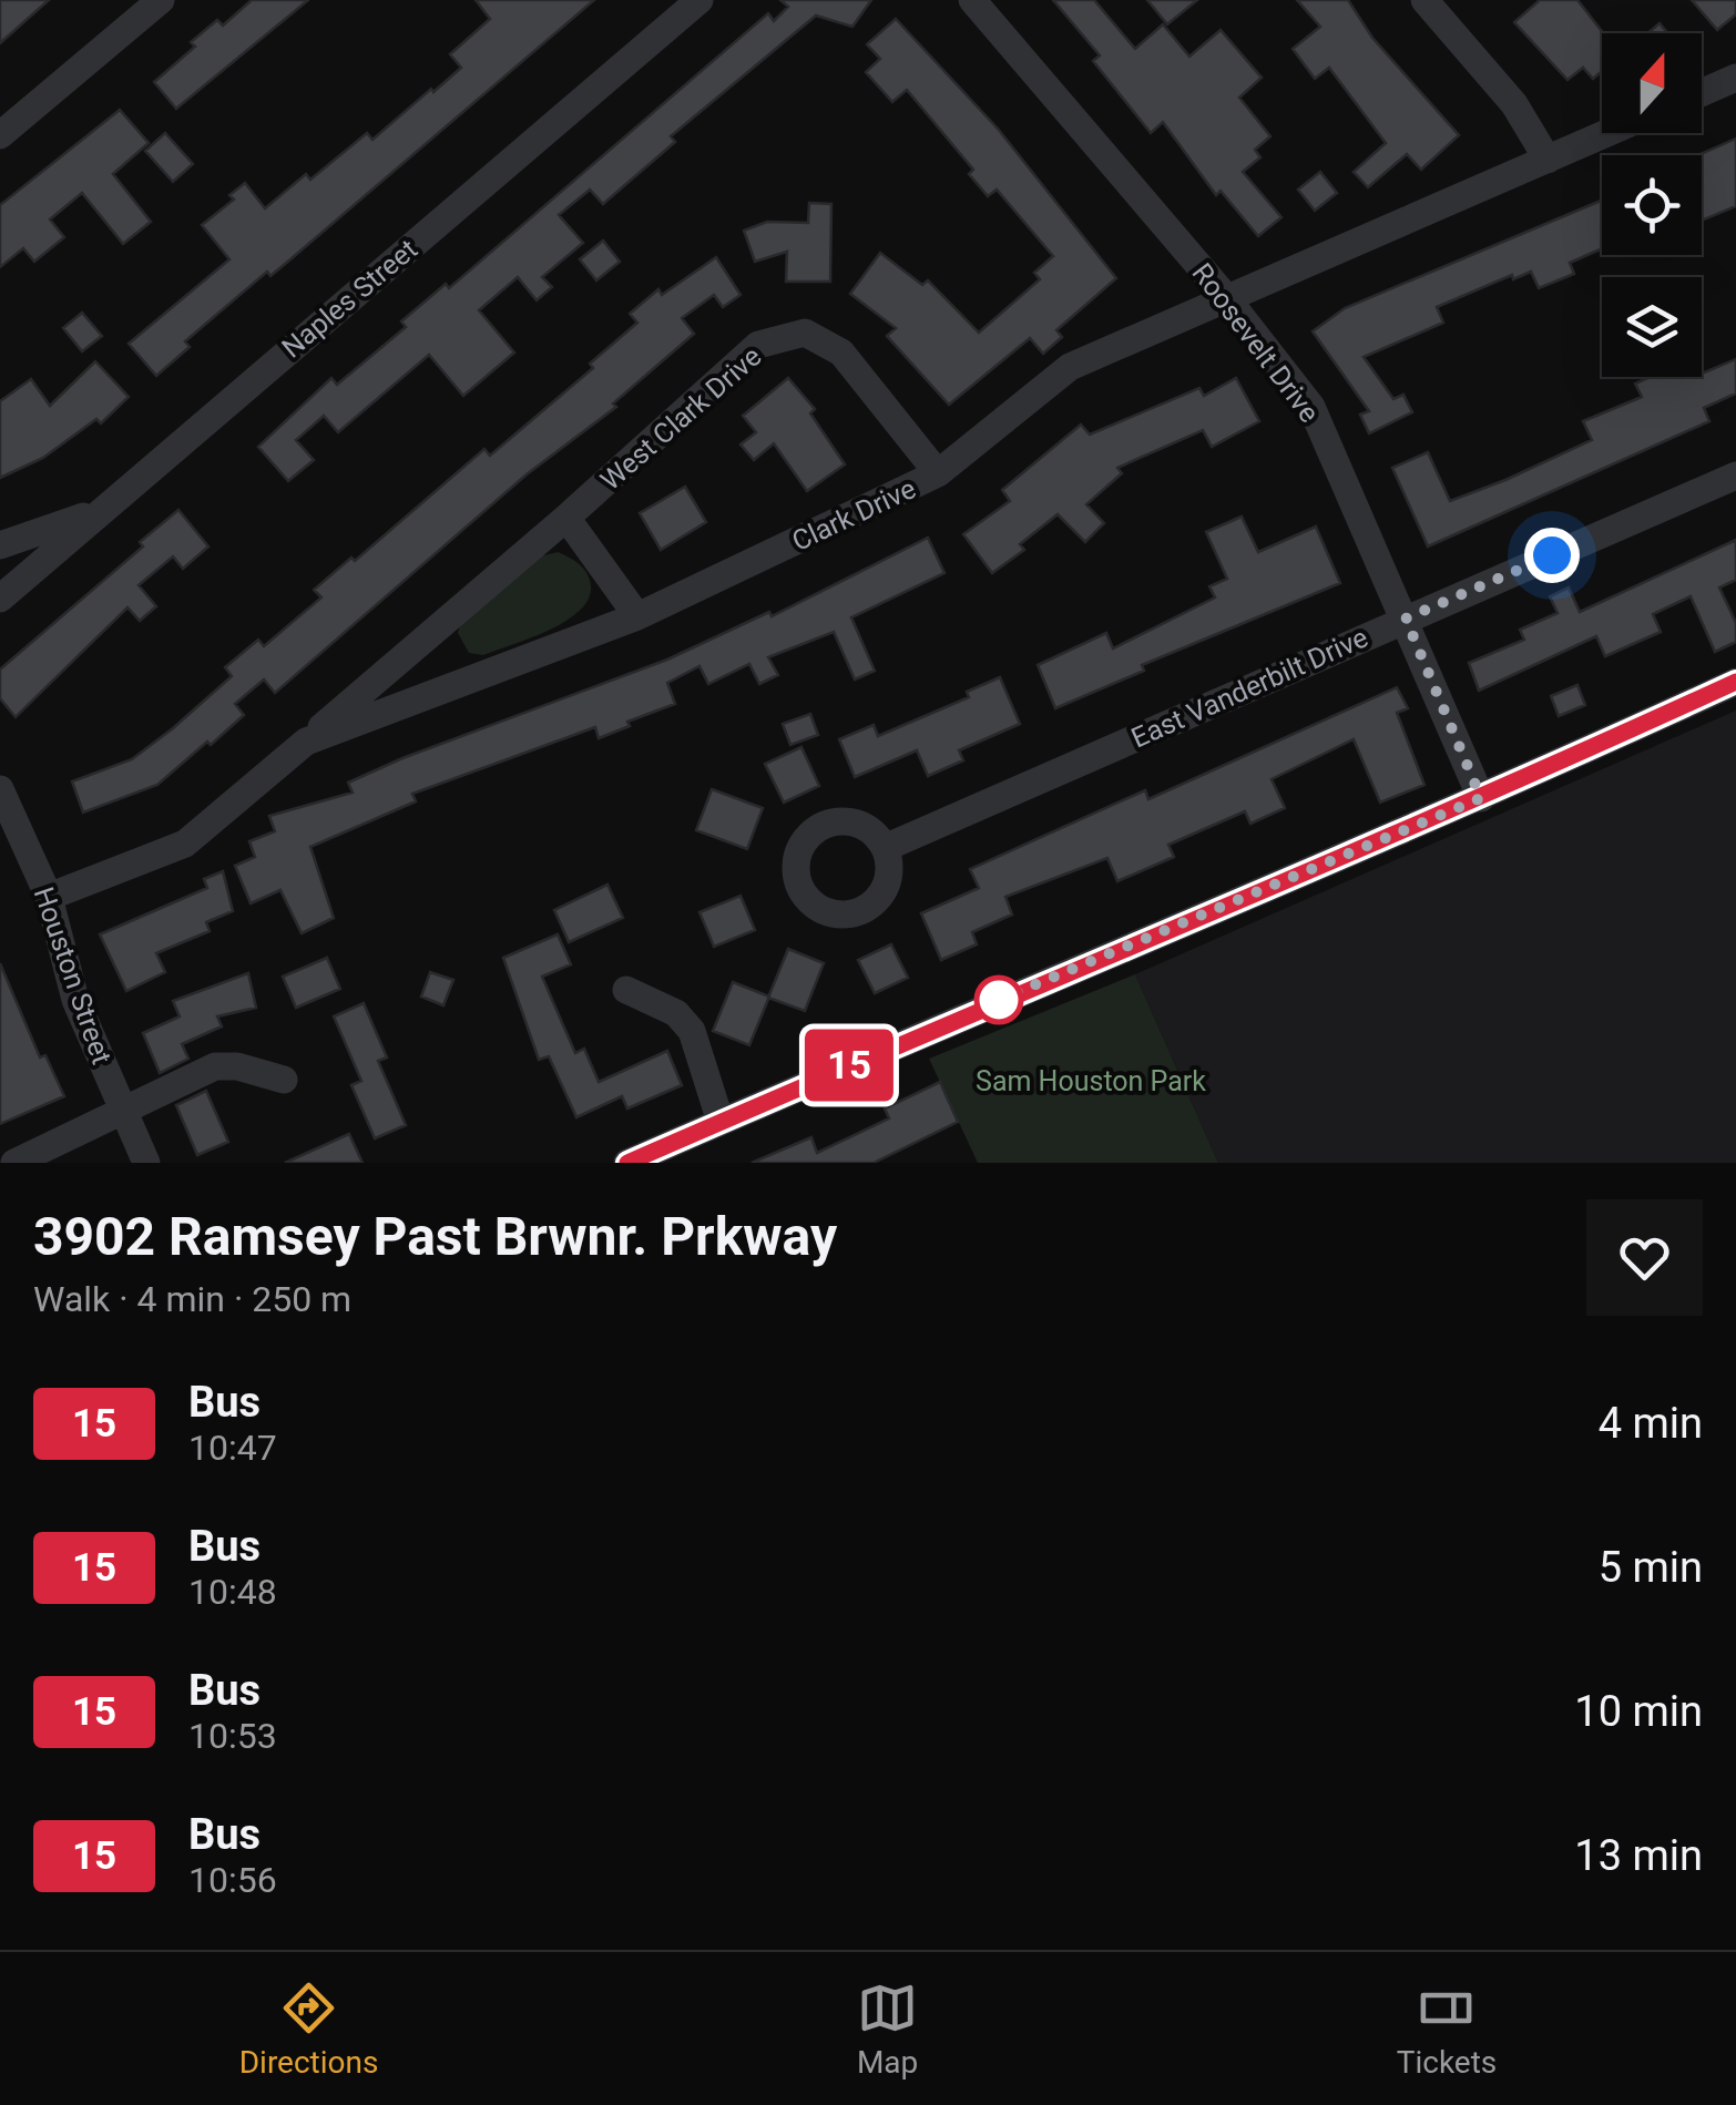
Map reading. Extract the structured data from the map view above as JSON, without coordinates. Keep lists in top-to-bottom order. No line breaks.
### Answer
{"streets":{"street":["Naples Street","Roosevelt Drive","West Clark Drive","Clark Drive","East Vanderbilt Drive","Houston Street"]},"crossings":[["Roosevelt Drive","Clark Drive"],["Roosevelt Drive","East Vanderbilt Drive"],["West Clark Drive","Clark Drive"],["Clark Drive","Houston Street"]],"parks":["Sam Houston Park"],"lines":["bus line 15"],"north":"top","page":{"on_map":"15","heading":["3902 Ramsey Past Brwnr. Prkway","Walk · 4 min · 250 m"],"list":[{"mark":"15","name":"Bus","note":"10:47","value":"4 min"},{"mark":"15","name":"Bus","note":"10:48","value":"5 min"},{"mark":"15","name":"Bus","note":"10:53","value":"10 min"},{"mark":"15","name":"Bus","note":"10:56","value":"13 min"}],"tabs":["Directions","Map","Tickets"]}}
